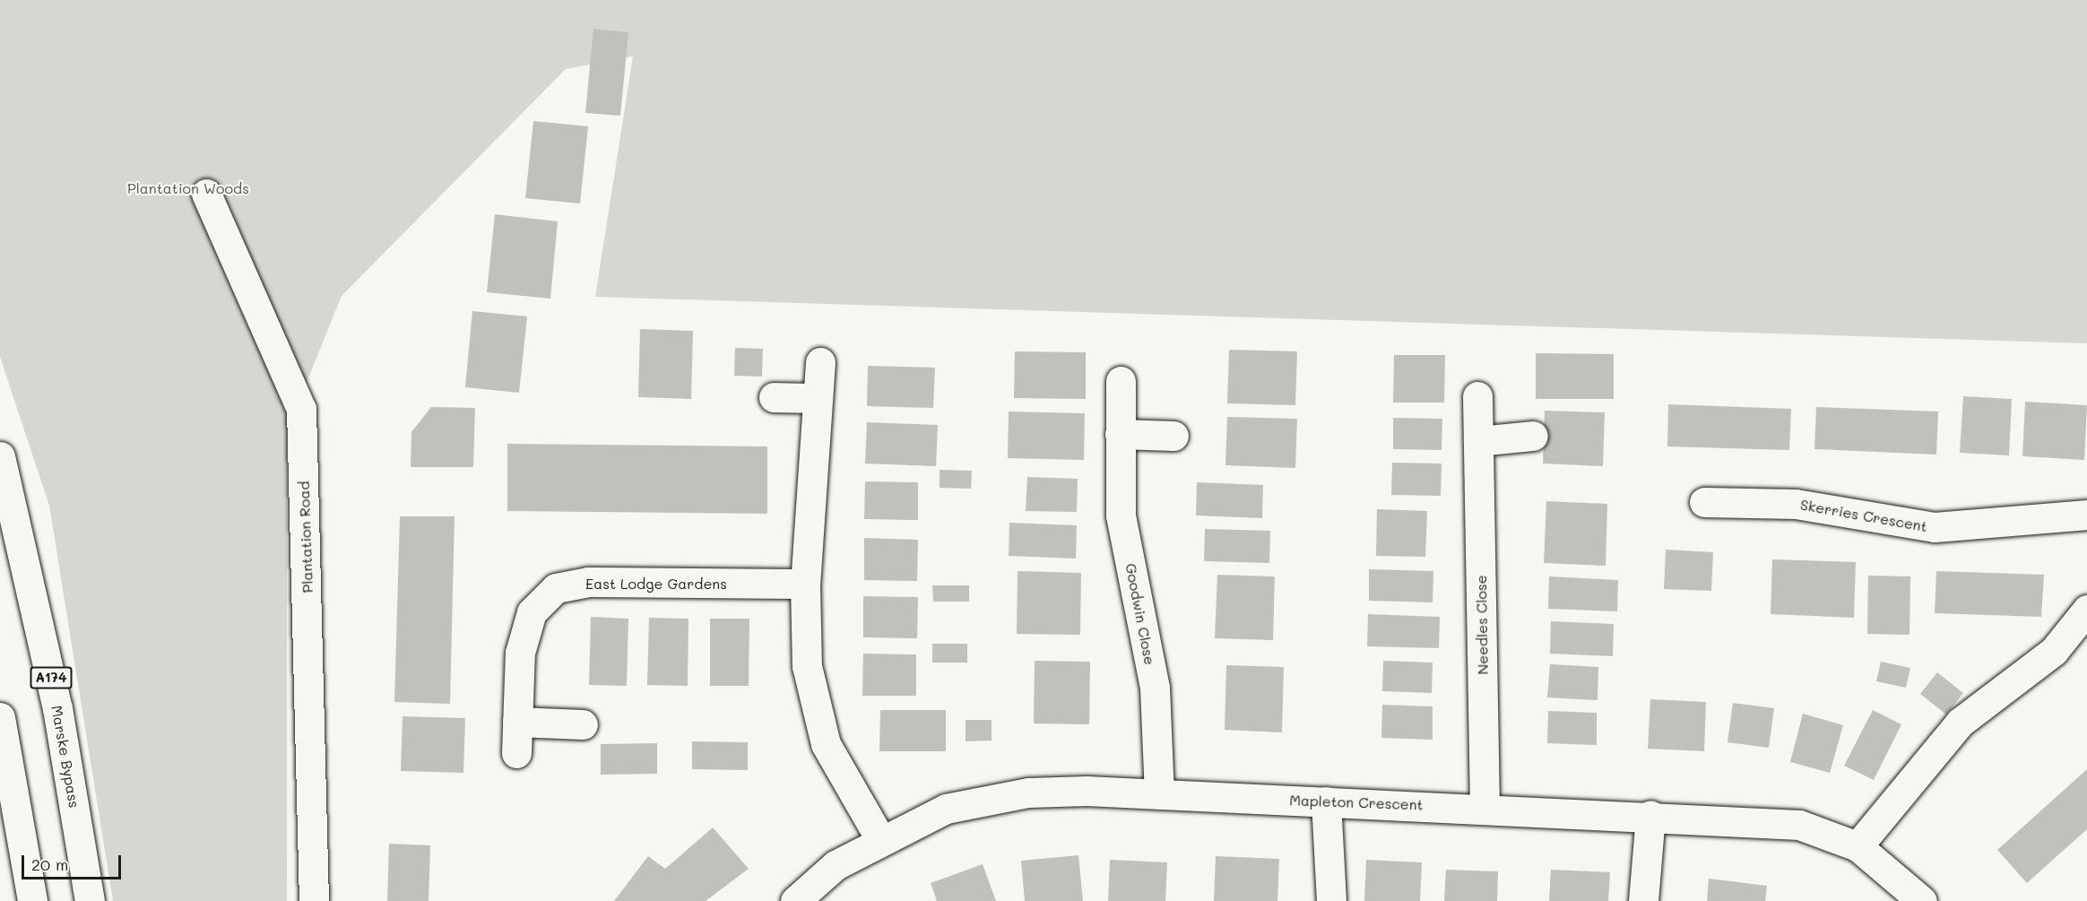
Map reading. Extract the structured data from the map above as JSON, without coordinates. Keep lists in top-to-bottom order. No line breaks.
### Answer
{"streets":{"street":["Skerries Crescent","Plantation Road","East Lodge Gardens","Goodwin Close","Needles Close","A174","Marske Bypass","Mapleton Crescent"]},"crossings":[["Goodwin Close","Mapleton Crescent"],["Needles Close","Mapleton Crescent"]],"parks":["Plantation Woods"],"scale_bar":"20 m"}
